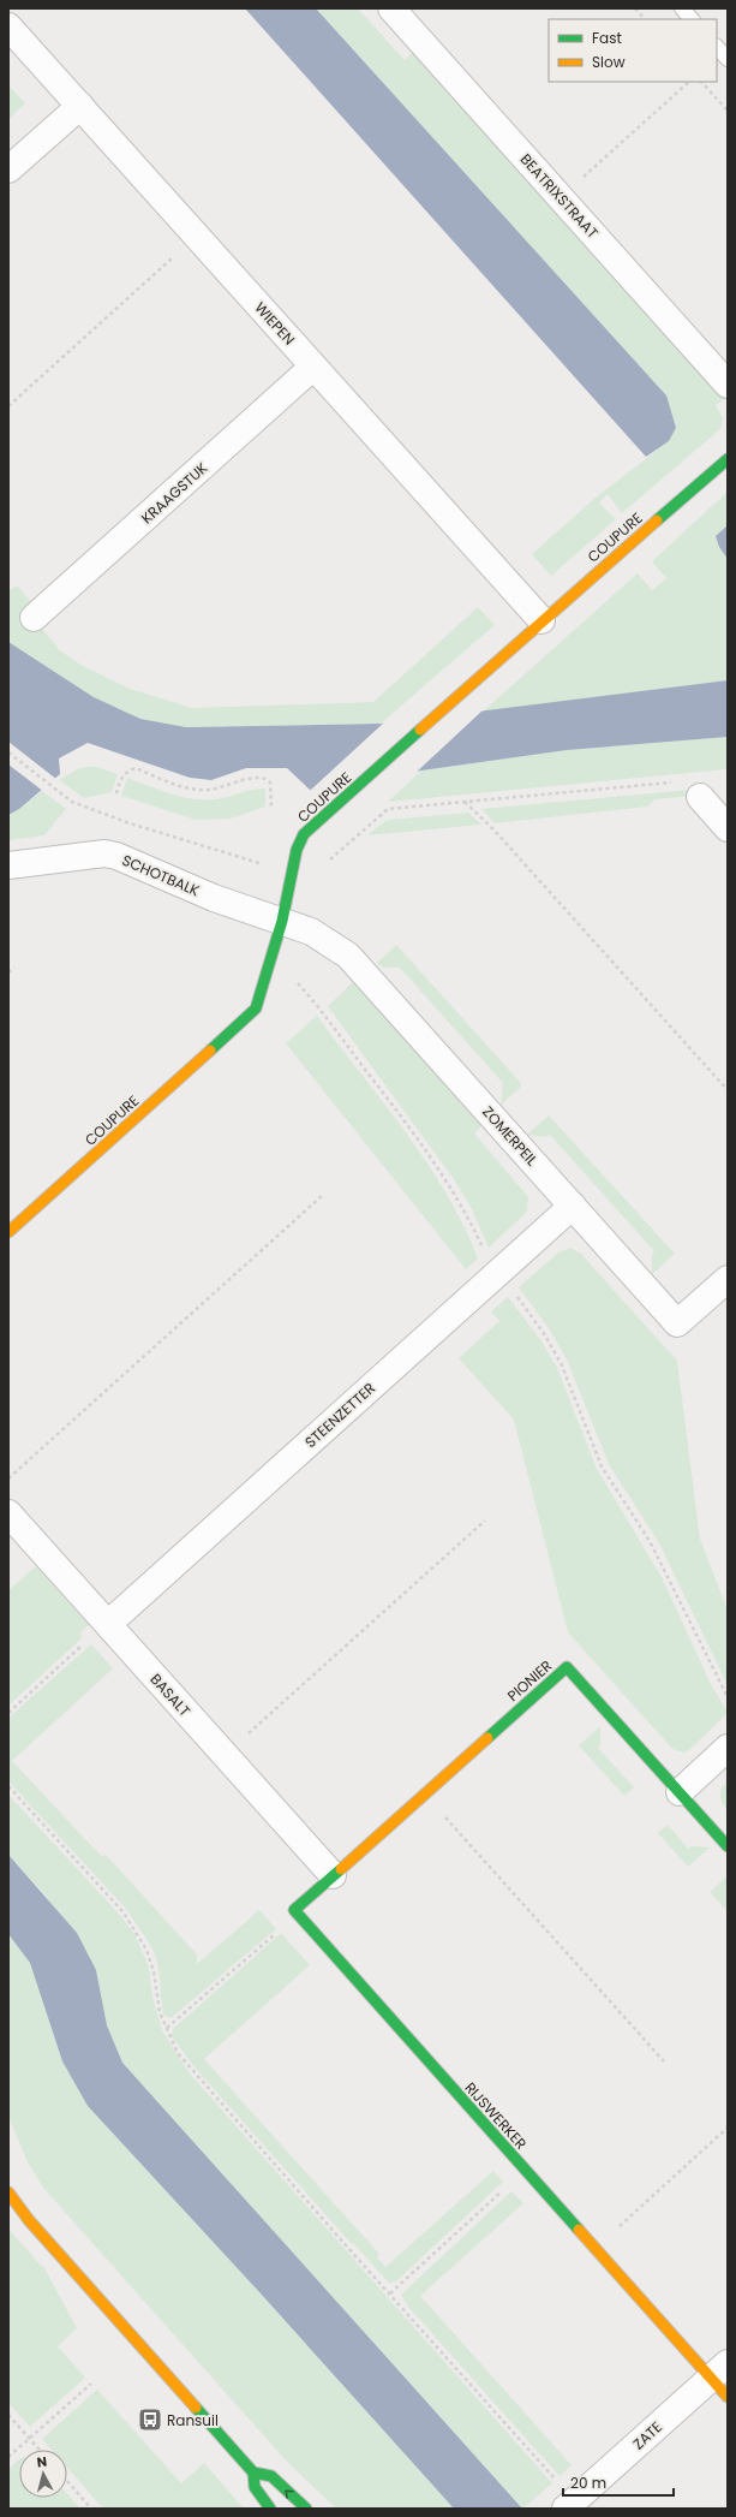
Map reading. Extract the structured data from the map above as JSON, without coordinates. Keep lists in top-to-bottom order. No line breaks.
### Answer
{"streets":{"street":["BEATRIXSTRAAT","WIEPEN","KRAAGSTUK","COUPURE","SCHOTBALK","ZOMERPEIL","STEENZETTER","PIONIER","BASALT","RIJSWERKER","ZATE"]},"crossings":[["WIEPEN","KRAAGSTUK"],["WIEPEN","COUPURE"],["COUPURE","SCHOTBALK"],["COUPURE","ZOMERPEIL"],["SCHOTBALK","ZOMERPEIL"],["ZOMERPEIL","STEENZETTER"],["STEENZETTER","BASALT"],["PIONIER","BASALT"],["PIONIER","RIJSWERKER"],["BASALT","RIJSWERKER"],["RIJSWERKER","ZATE"]],"places":{"bus stop":["Ransuil"]},"legend":["Fast","Slow"],"scale_bar":"20 m","north":"top"}
